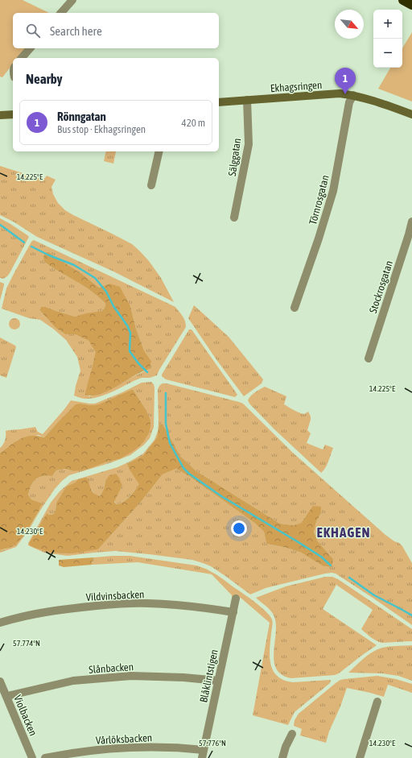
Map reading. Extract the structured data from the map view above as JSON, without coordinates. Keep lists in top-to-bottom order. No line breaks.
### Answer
{"streets":{"street":["Ekhagsringen","Sälggatan","Törnrosgatan","Stockrosgatan","Vildvinsbacken","Slånbacken","Blåklintstigen","Violbacken","Vårlöksbacken"]},"crossings":[["Ekhagsringen","Sälggatan"],["Ekhagsringen","Törnrosgatan"],["Vildvinsbacken","Blåklintstigen"],["Slånbacken","Blåklintstigen"],["Slånbacken","Violbacken"],["Blåklintstigen","Vårlöksbacken"]],"districts":["EKHAGEN"],"north":"bottom right","page":{"map_buttons":["+","−"],"search":"Search here","heading":"Nearby","pins":"1","list":[{"mark":"1","name":"Rönngatan","note":"Bus stop · Ekhagsringen","value":"420 m"}]},"coordinates":["14.225°E","14.230°E","57.774°N","57.776°N"]}
